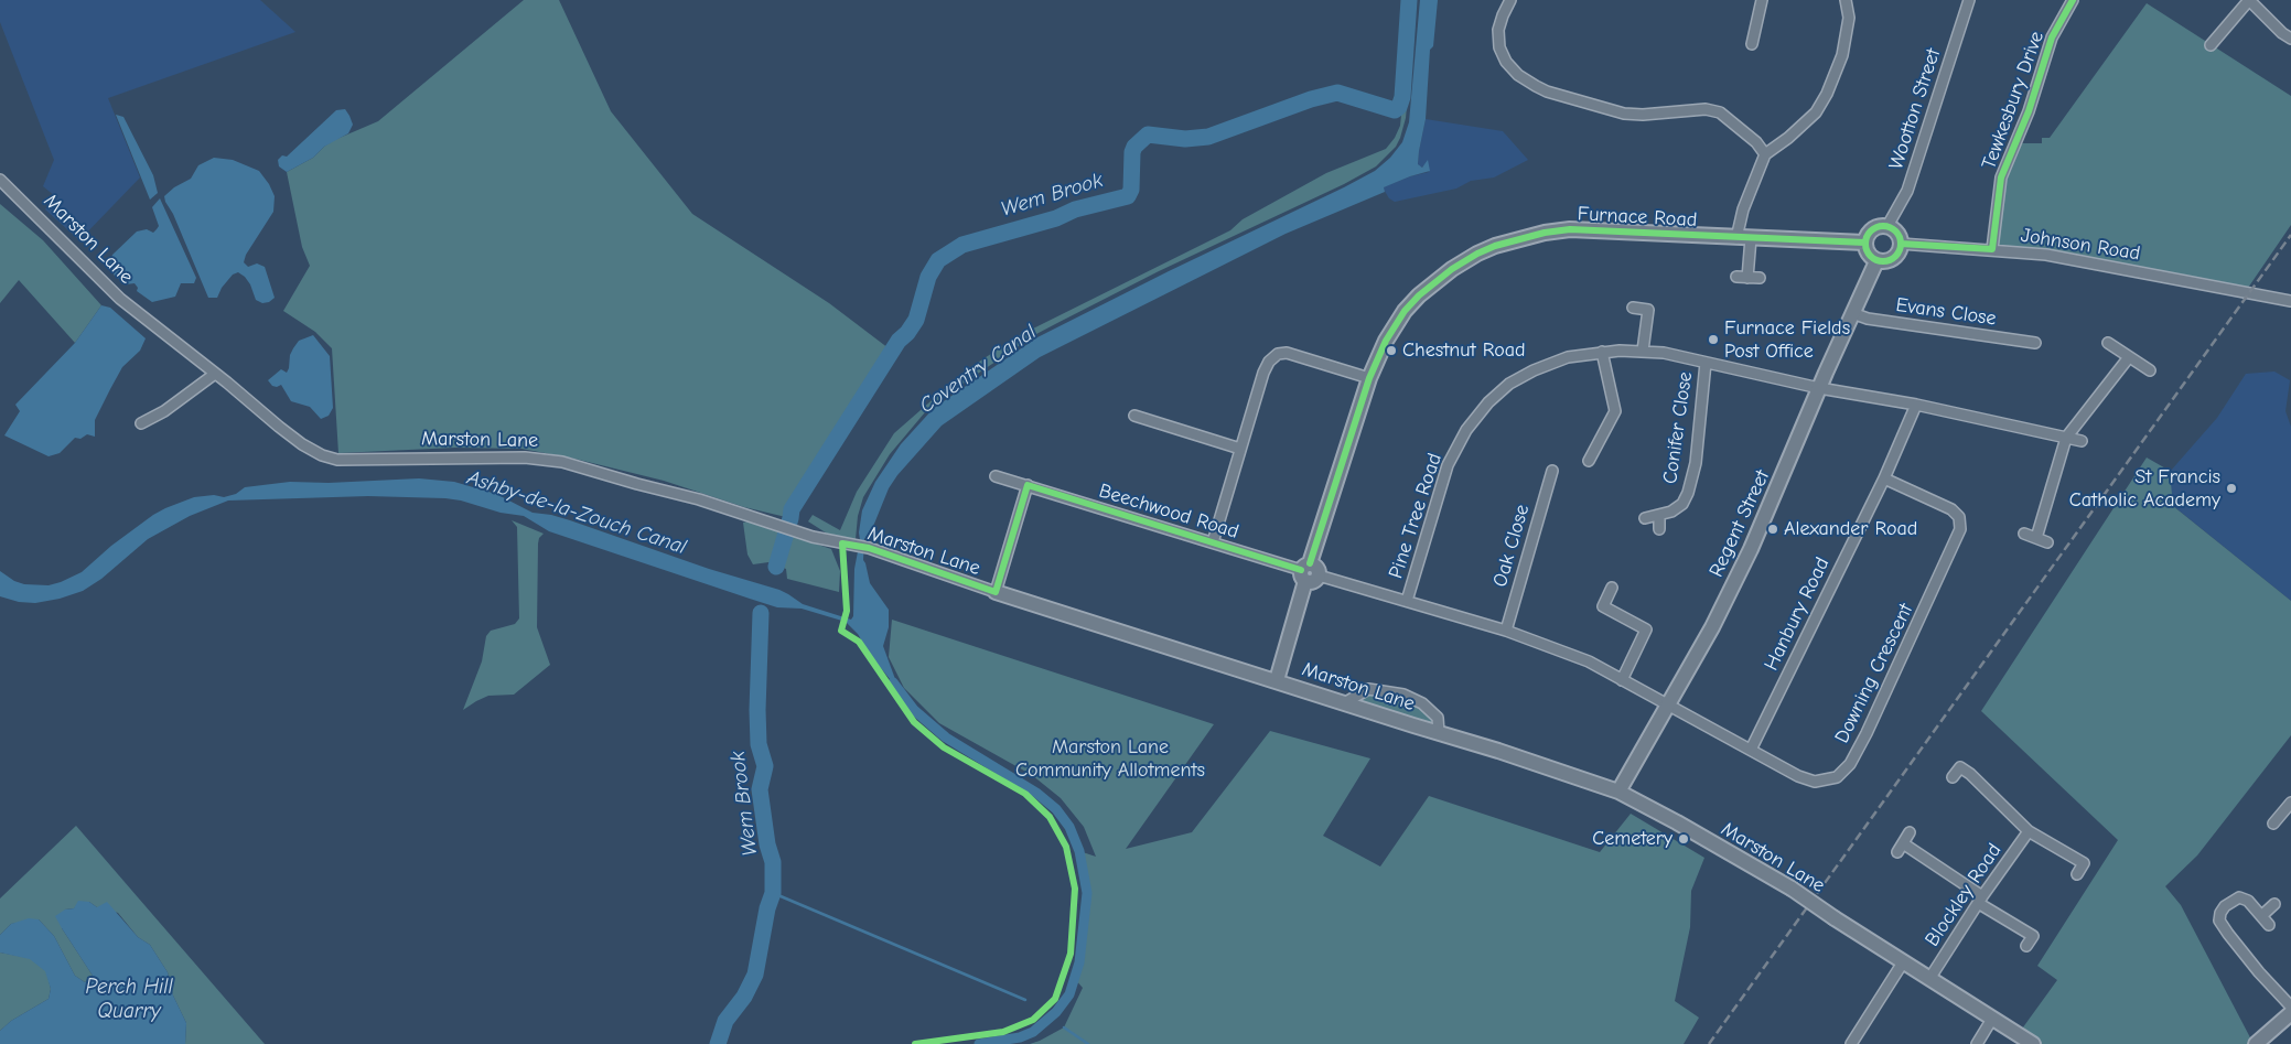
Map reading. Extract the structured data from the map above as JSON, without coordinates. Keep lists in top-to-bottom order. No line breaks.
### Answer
{"streets":{"street":["Tewkesbury Drive","Wootton Street","Furnace Road","Marston Lane","Johnson Road","Evans Close","Conifer Close","Beechwood Road","Pine Tree Road","Regent Street","Oak Close","Hanbury Road","Downing Crescent","Blockley Road"]},"crossings":[["Tewkesbury Drive","Johnson Road"],["Wootton Street","Furnace Road"],["Wootton Street","Johnson Road"],["Wootton Street","Regent Street"],["Furnace Road","Marston Lane"],["Furnace Road","Johnson Road"],["Furnace Road","Beechwood Road"],["Furnace Road","Regent Street"],["Marston Lane","Regent Street"],["Marston Lane","Blockley Road"],["Johnson Road","Regent Street"],["Evans Close","Regent Street"],["Conifer Close","Pine Tree Road"],["Beechwood Road","Pine Tree Road"],["Beechwood Road","Regent Street"],["Beechwood Road","Oak Close"],["Beechwood Road","Downing Crescent"],["Pine Tree Road","Regent Street"],["Regent Street","Downing Crescent"],["Hanbury Road","Downing Crescent"]],"water":["Wem Brook","Coventry Canal","Ashby-de-la-Zouch Canal","Perch Hill Quarry"],"parks":["Marston Lane Community Allotments"],"places":["Furnace Fields Post Office","Chestnut Road","St Francis Catholic Academy","Alexander Road","Cemetery"]}
